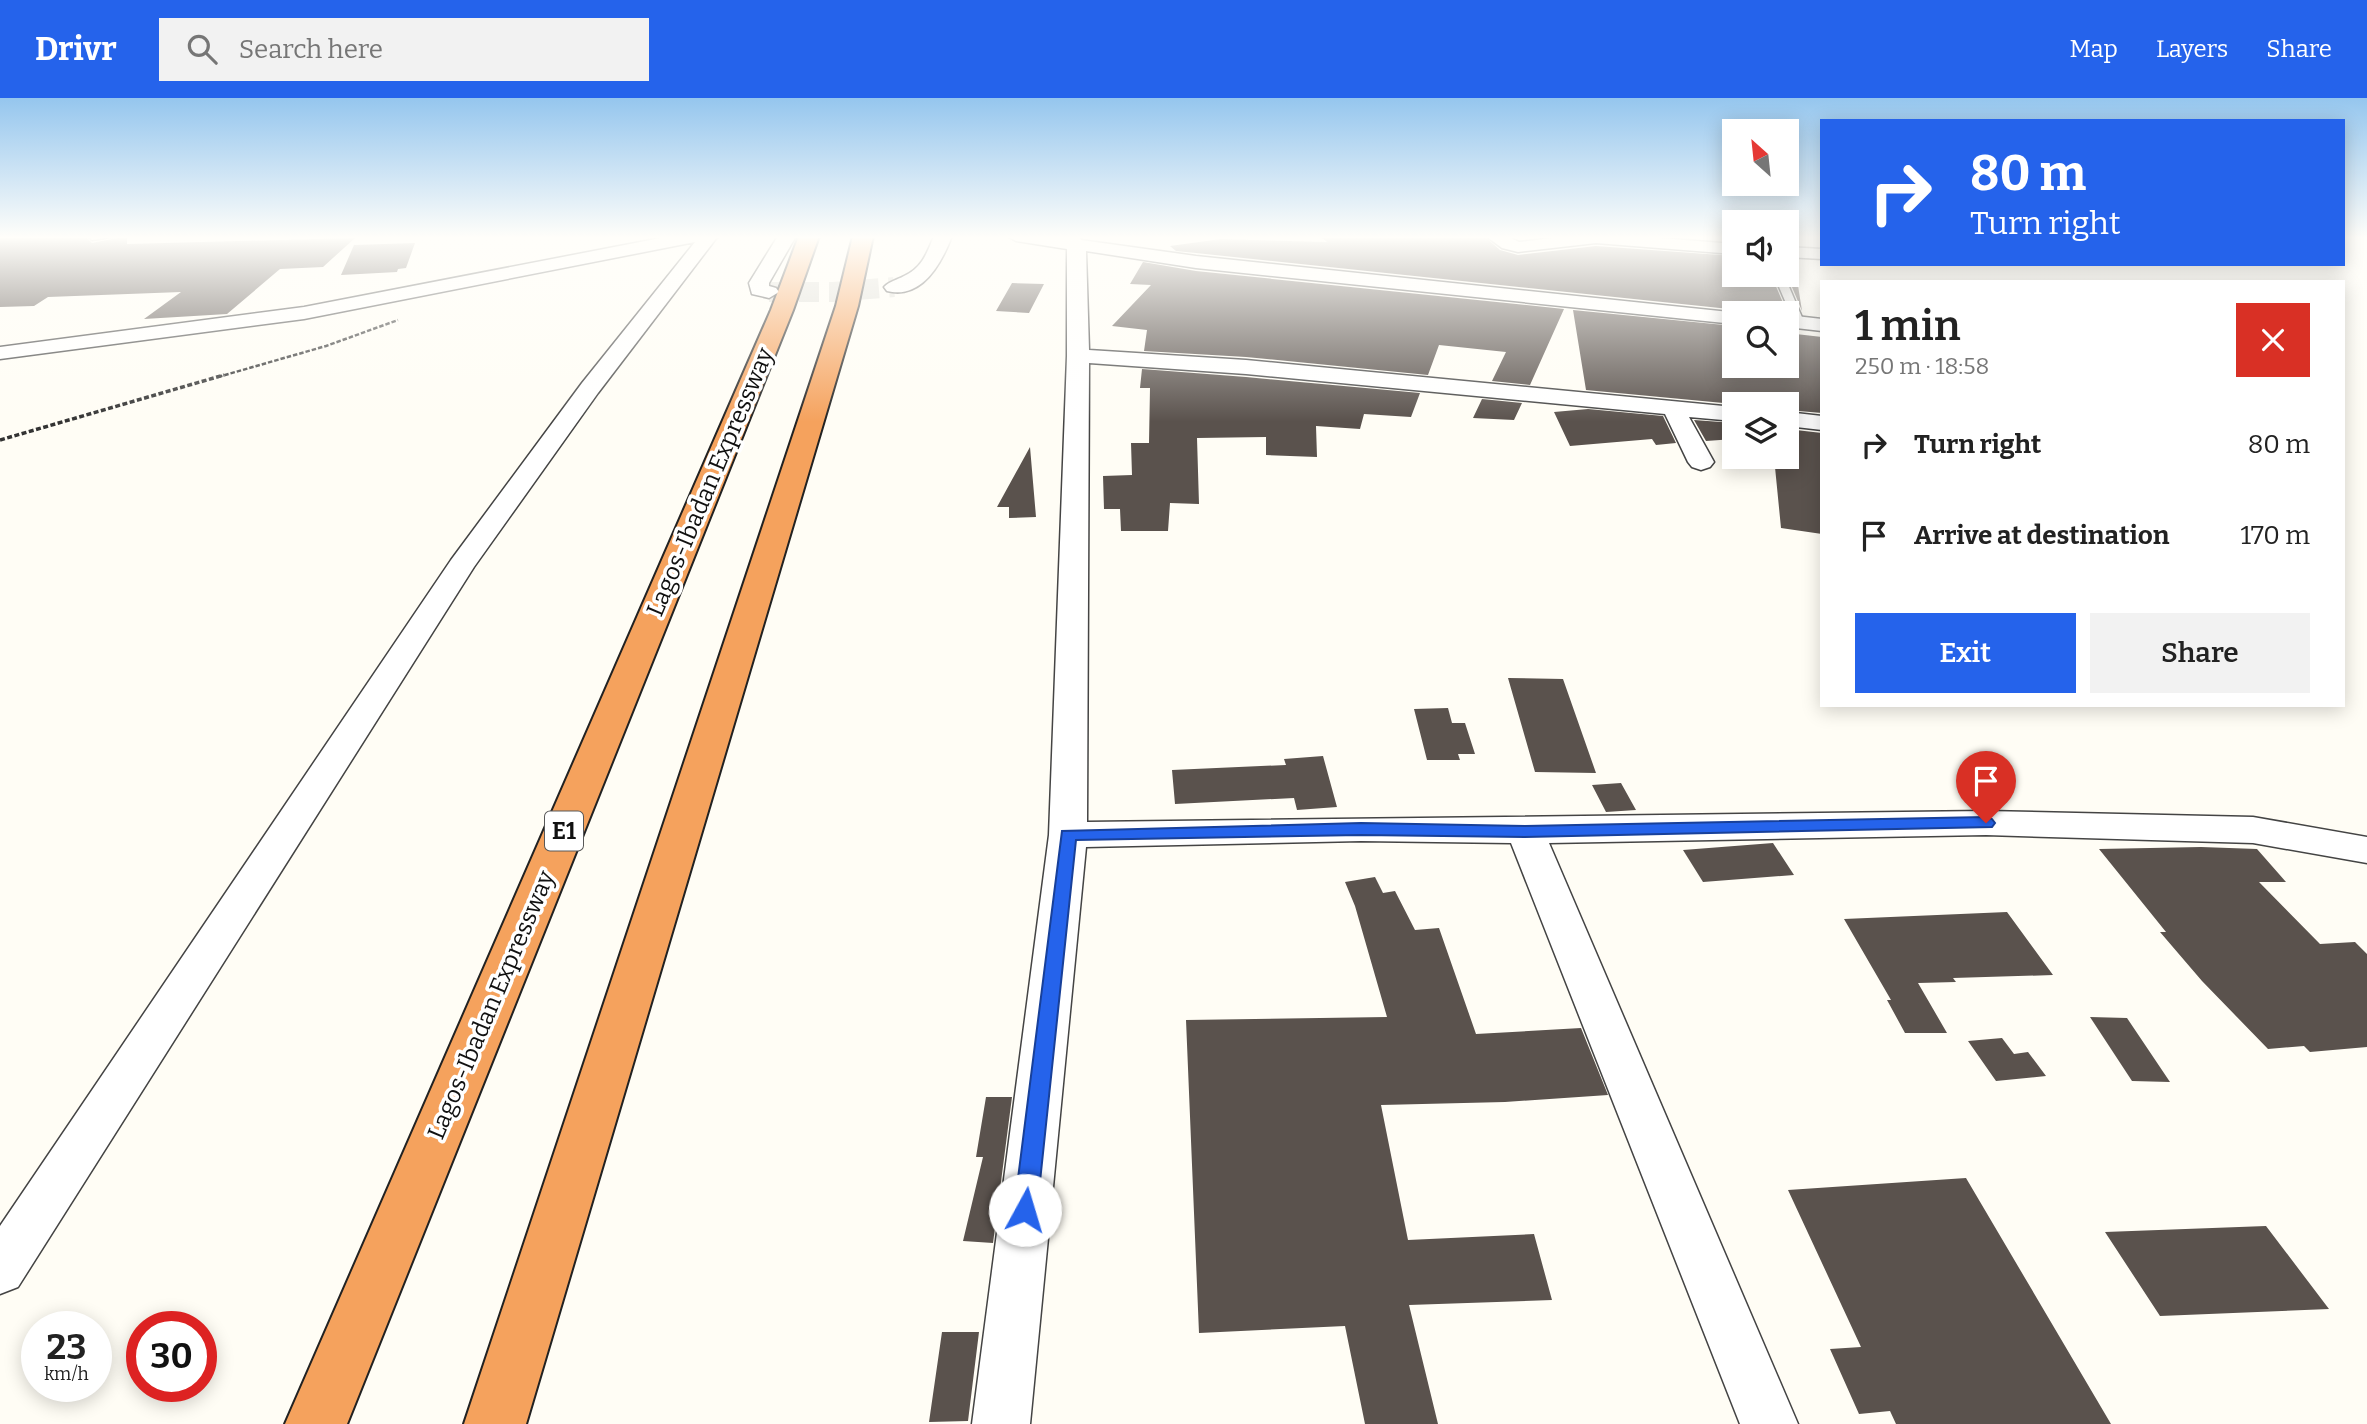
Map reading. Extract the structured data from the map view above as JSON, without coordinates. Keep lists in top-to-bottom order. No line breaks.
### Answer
{"streets":{"highway":["Lagos-Ibadan Expressway","E1"]},"north":"top left","page":{"header":"Drivr","search":"Search here","nav":["Map","Layers","Share"],"turn":["80 m","Turn right"],"heading":["1 min","250 m · 18:58"],"list":[{"name":"Turn right","value":"80 m"},{"name":"Arrive at destination","value":"170 m"}],"buttons":["Exit","Share"],"speed":"23 km/h","limit":"30"}}
